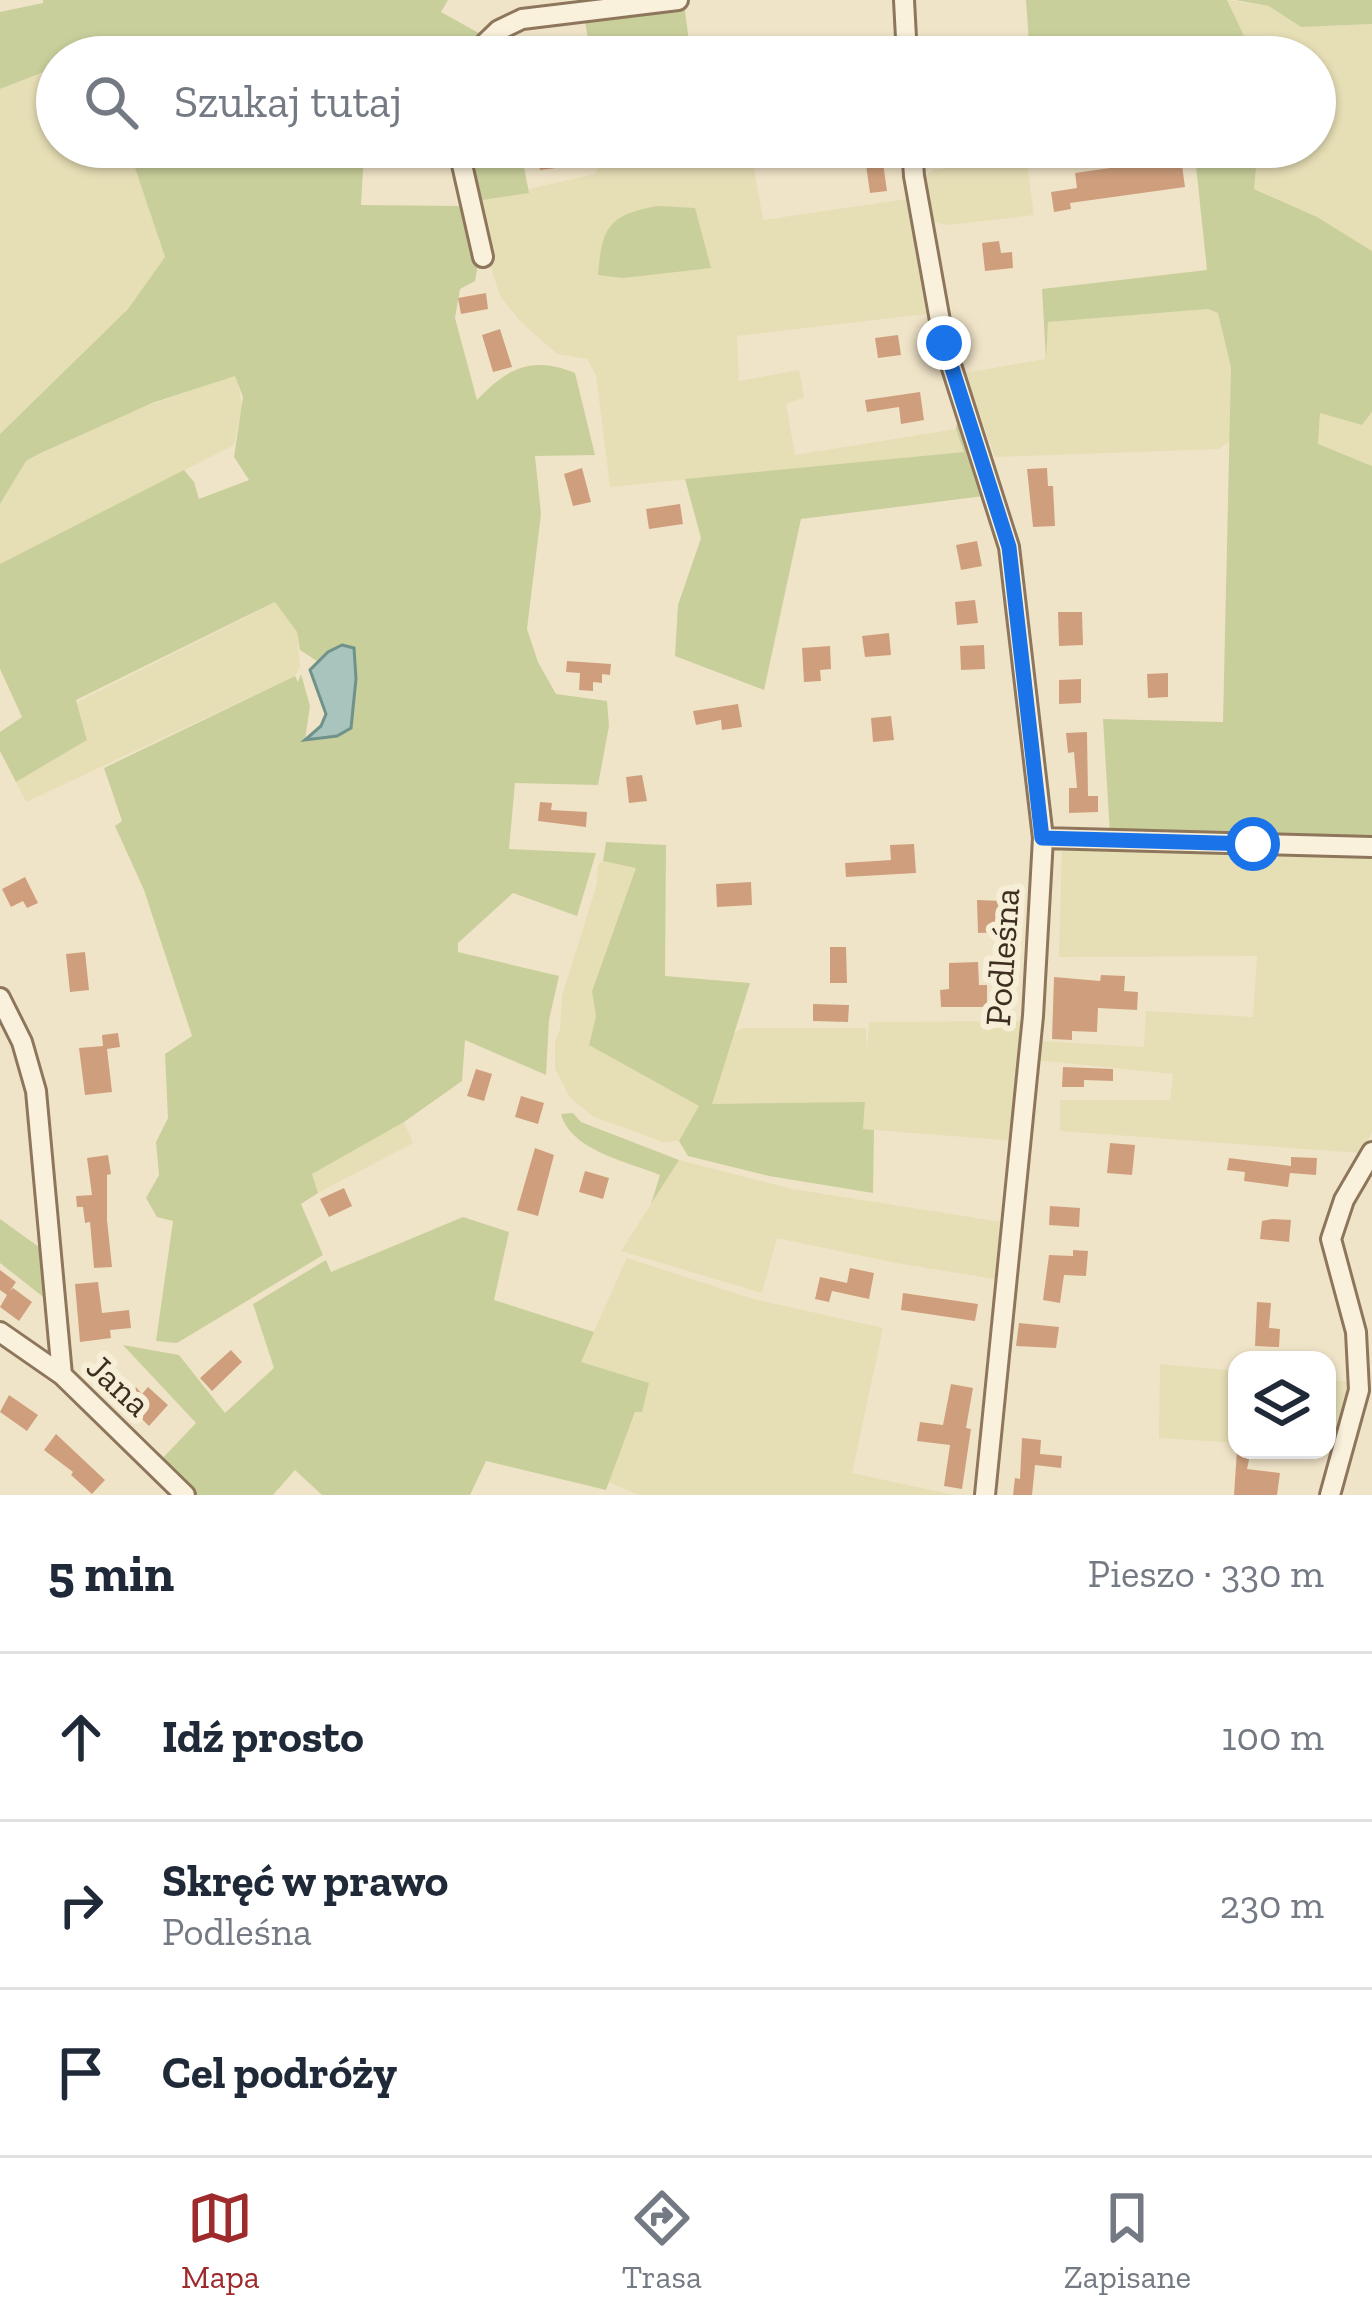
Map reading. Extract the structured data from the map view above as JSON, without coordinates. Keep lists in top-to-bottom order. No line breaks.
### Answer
{"streets":{"street":["Podleśna","Jana"]},"page":{"search":"Szukaj tutaj","heading":["5 min","Pieszo · 330 m"],"list":[["Idź prosto","100 m"],["Skręć w prawo","Podleśna","230 m"],"Cel podróży"],"nav":["Mapa","Trasa","Zapisane"]}}
